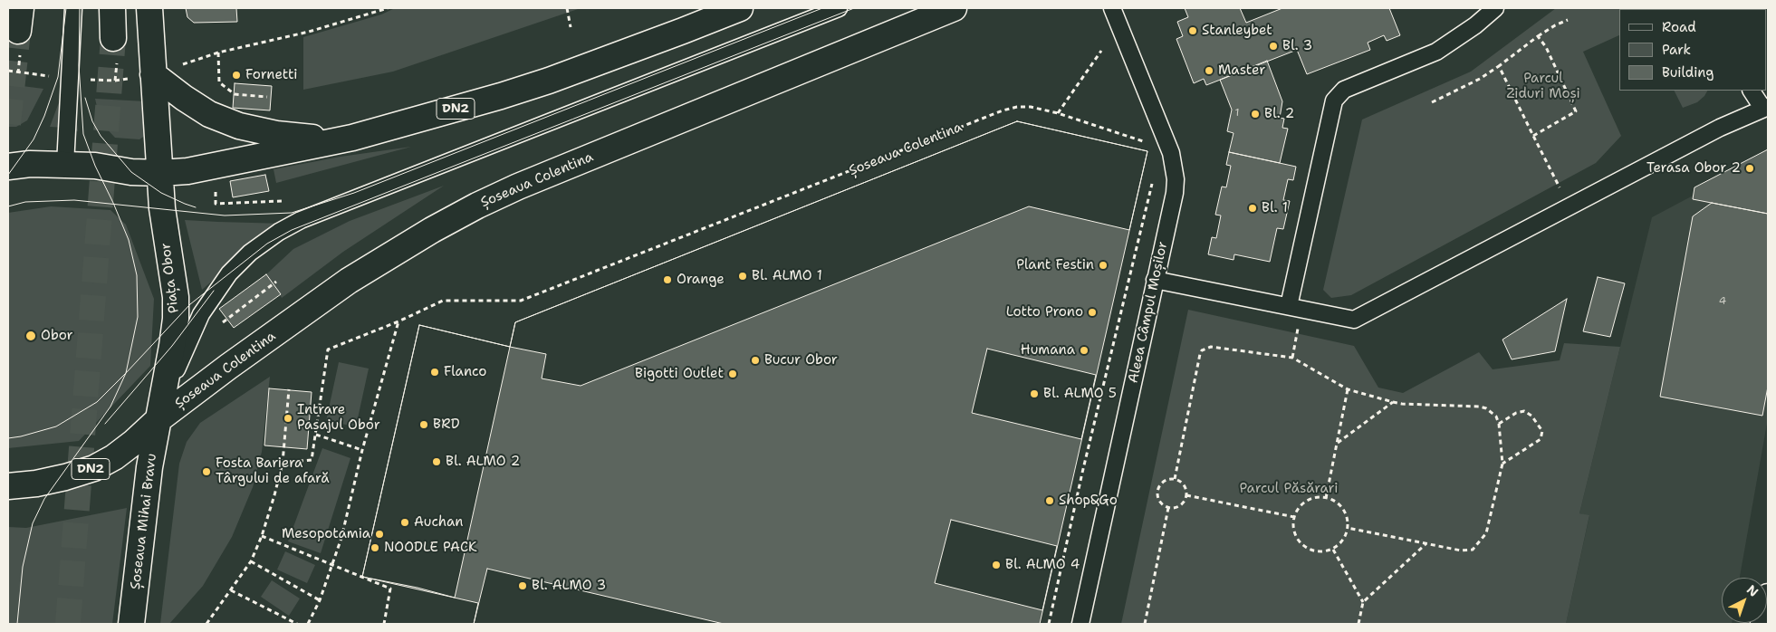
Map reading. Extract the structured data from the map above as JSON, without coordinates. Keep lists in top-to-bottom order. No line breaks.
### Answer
{"streets":{"main road":["DN2","Șoseaua Colentina","Piața Obor","Șoseaua Mihai Bravu"],"lane":["Aleea Câmpul Moșilor"]},"crossings":[["DN2","Șoseaua Colentina"],["DN2","Piața Obor"],["DN2","Șoseaua Mihai Bravu"],["Șoseaua Colentina","Piața Obor"],["Șoseaua Colentina","Șoseaua Mihai Bravu"],["Piața Obor","Șoseaua Mihai Bravu"]],"parks":["Parcul Ziduri Moși","Parcul Păsărari"],"places":["Stanleybet","Bl. 3","Master","Fornetti","Bl. 2","Terasa Obor 2","Bl. 1","Plant Festin","Bl. ALMO 1","Orange","Lotto Prono","Obor","Humana","Bucur Obor","Flanco","Bigotti Outlet","Bl. ALMO 5","Intrare Pasajul Obor","BRD","Bl. ALMO 2","Fosta Bariera Târgului de afară","Shop&Go","Auchan","Mesopotamia","NOODLE PACK","Bl. ALMO 4","Bl. ALMO 3"],"house_numbers":["1","4"],"legend":["Road","Park","Building"],"north":"top right"}
